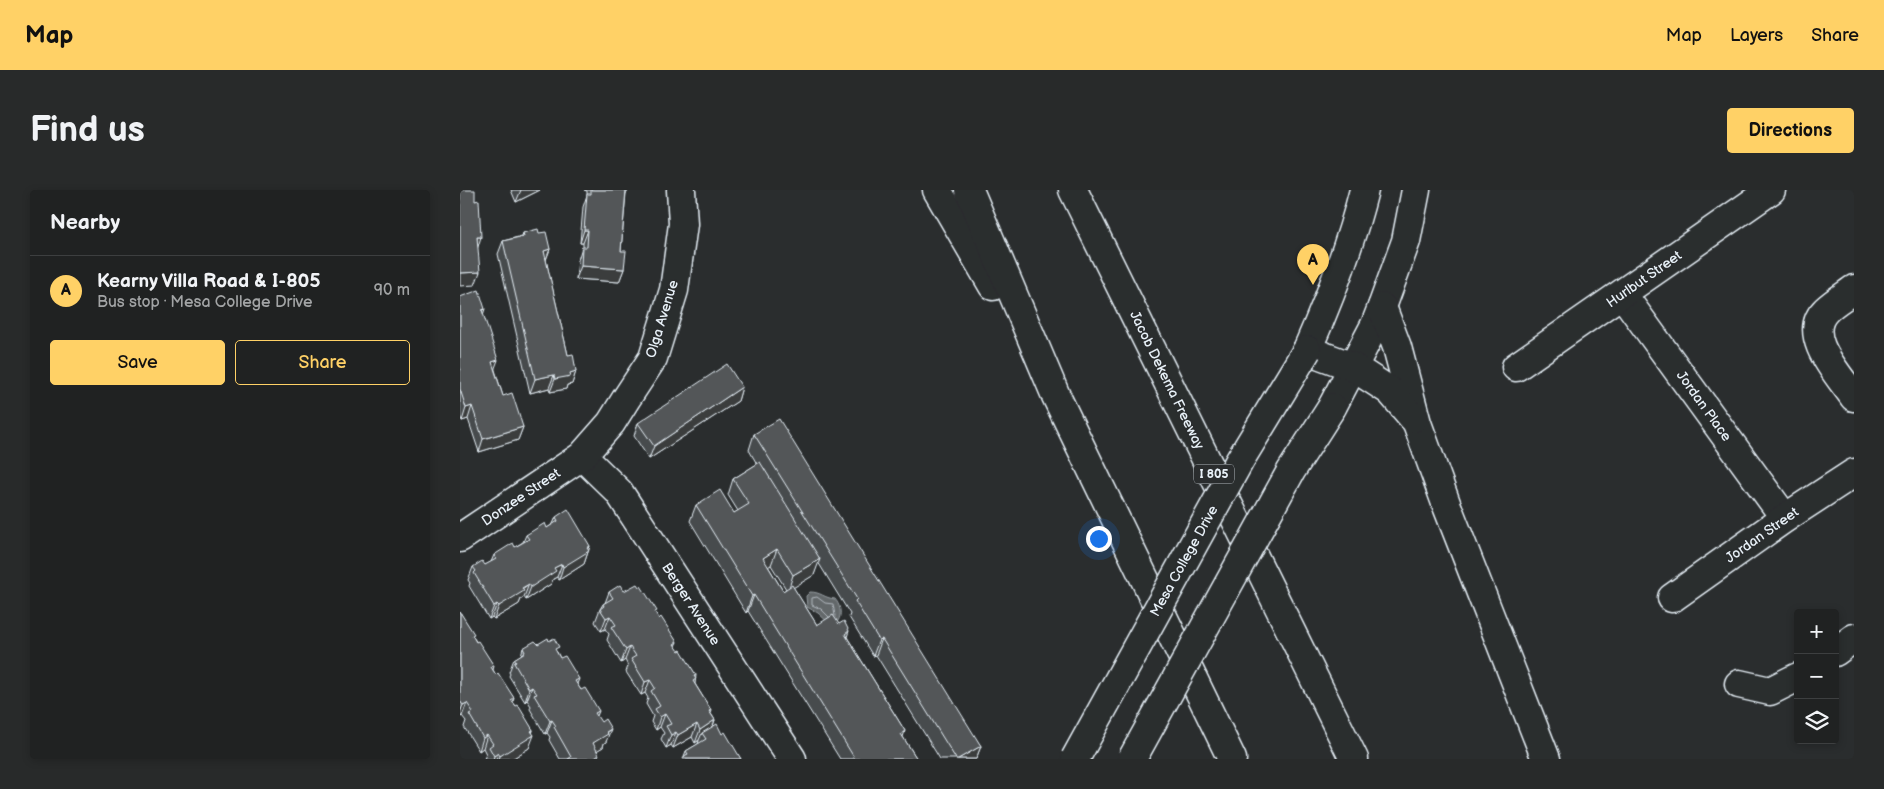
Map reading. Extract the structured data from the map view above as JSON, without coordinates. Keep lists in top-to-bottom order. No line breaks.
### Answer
{"streets":{"main road":["Hurlbut Street","Olga Avenue","Jacob Dekema Freeway","Jordan Place","I 805","Donzee Street","Jordan Street","Mesa College Drive","Berger Avenue"]},"crossings":[["Hurlbut Street","Jordan Place"],["Olga Avenue","Donzee Street"],["Olga Avenue","Berger Avenue"],["Jordan Place","Jordan Street"],["Donzee Street","Berger Avenue"]],"page":{"header":"Map","nav":["Map","Layers","Share"],"buttons":["Directions",["Save","Share"]],"title":"Find us","heading":"Nearby","pins":"A","list":[{"mark":"A","name":"Kearny Villa Road & I-805","note":"Bus stop · Mesa College Drive","value":"90 m"}],"map_buttons":["+","−"]}}
